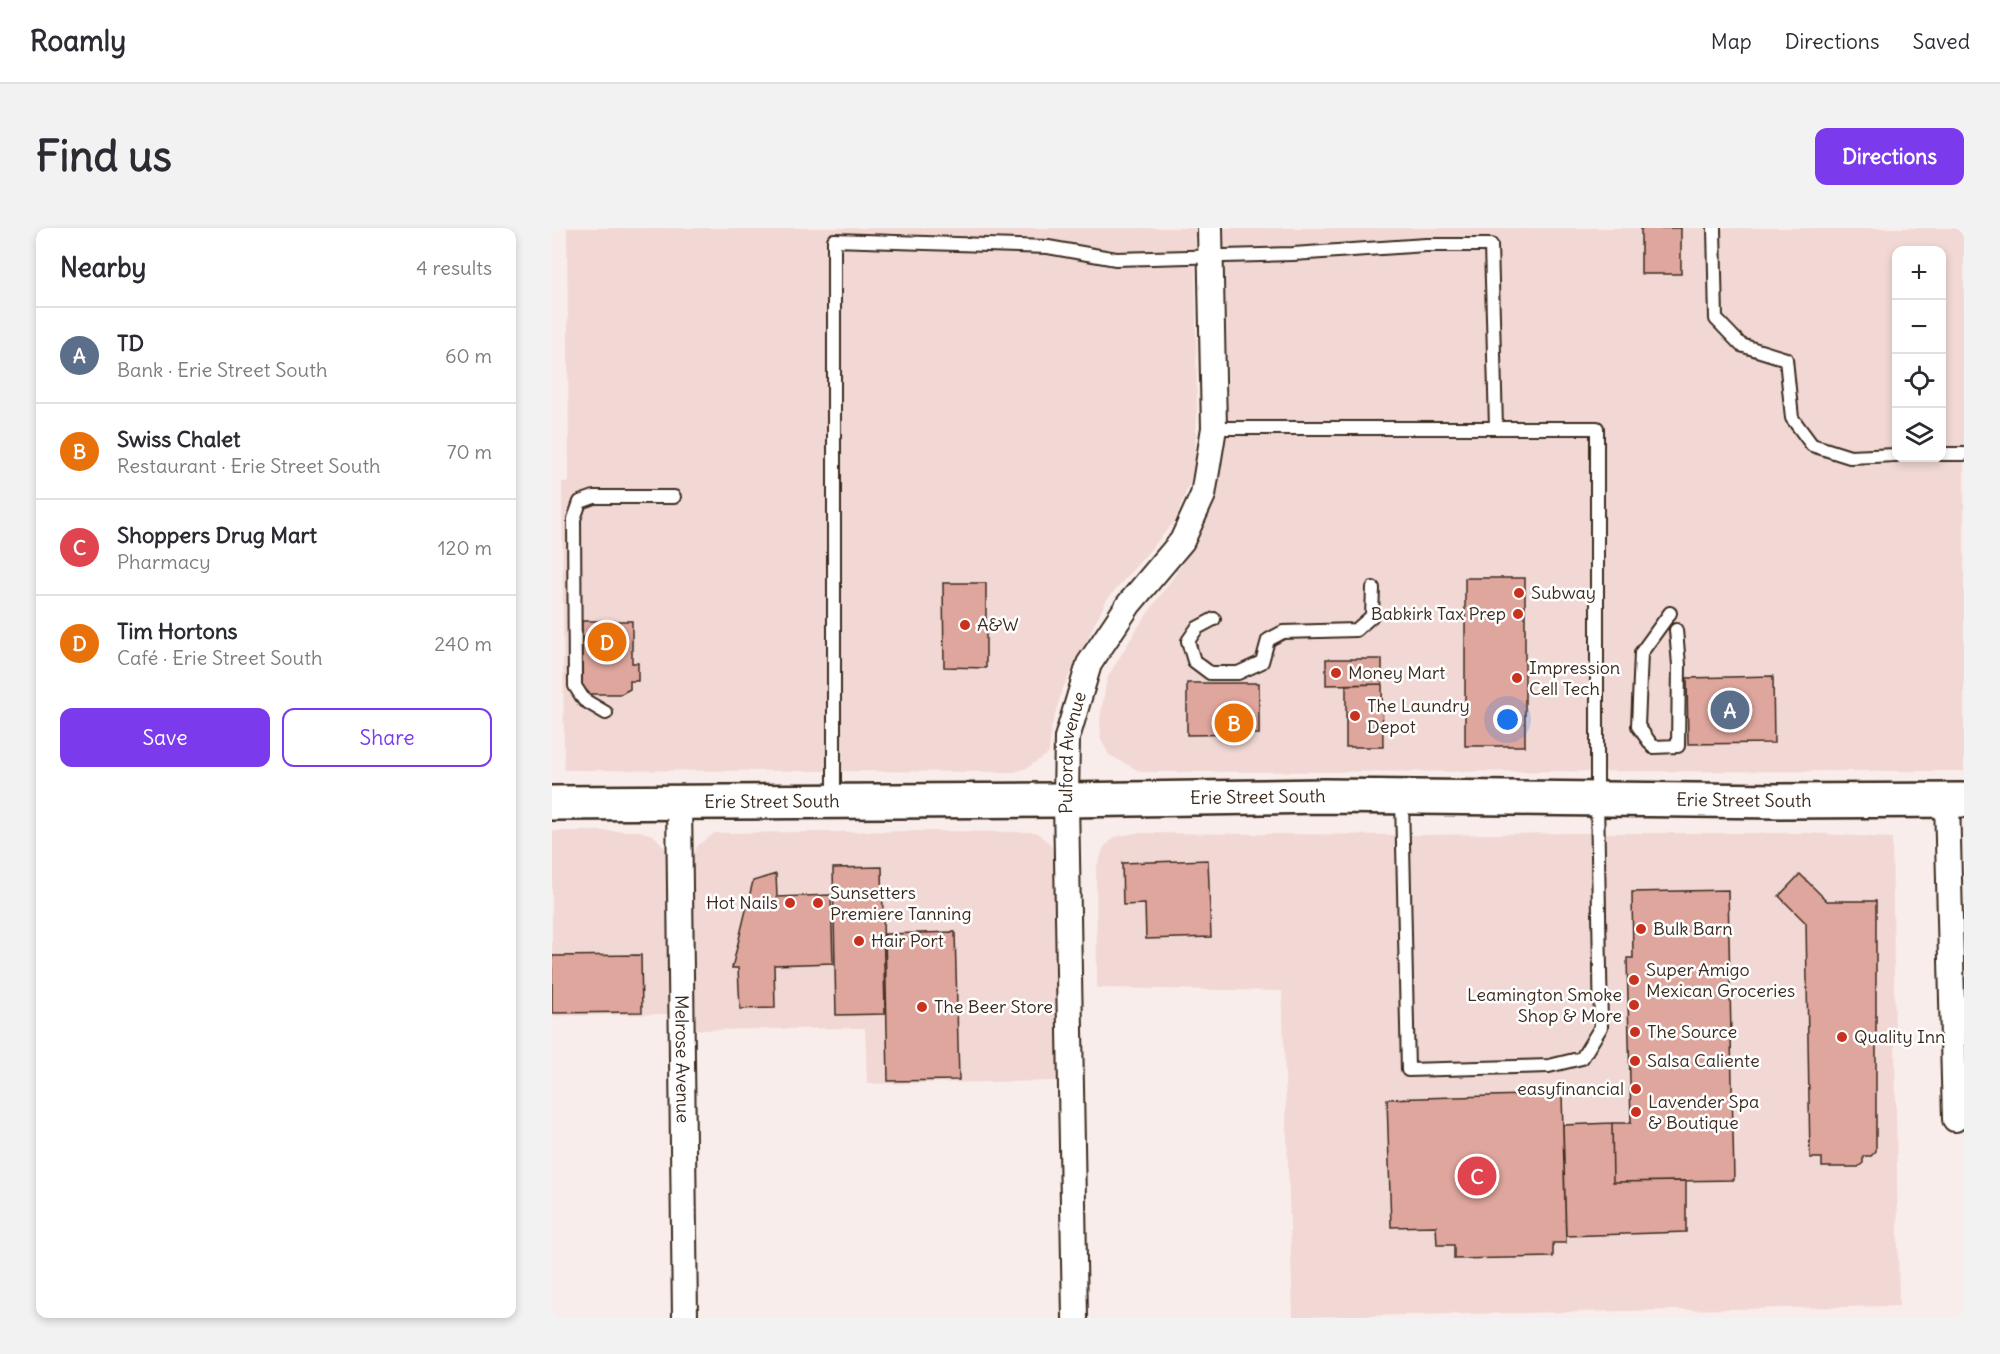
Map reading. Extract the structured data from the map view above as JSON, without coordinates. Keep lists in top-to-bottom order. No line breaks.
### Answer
{"streets":{"main road":["Erie Street South"],"street":["Pulford Avenue","Melrose Avenue"]},"crossings":[["Pulford Avenue","Erie Street South"],["Erie Street South","Melrose Avenue"]],"places":["Subway","Babkirk Tax Prep","A&W","Money Mart","Impression Cell Tech","The Laundry Depot","Hot Nails","Sunsetters Premiere Tanning","Bulk Barn","Hair Port","Super Amigo Mexican Groceries","Leamington Smoke Shop & More","The Beer Store","The Source","Quality Inn","Salsa Caliente","easyfinancial","Lavender Spa & Boutique"],"page":{"header":"Roamly","nav":["Map","Directions","Saved"],"buttons":["Directions",["Save","Share"]],"title":"Find us","heading":["Nearby","4 results"],"map_buttons":["+","−"],"list":[{"mark":"A","name":"TD","note":"Bank · Erie Street South","value":"60 m"},{"mark":"B","name":"Swiss Chalet","note":"Restaurant · Erie Street South","value":"70 m"},{"mark":"C","name":"Shoppers Drug Mart","note":"Pharmacy","value":"120 m"},{"mark":"D","name":"Tim Hortons","note":"Café · Erie Street South","value":"240 m"}],"pins":["D","A","B","C"]}}
